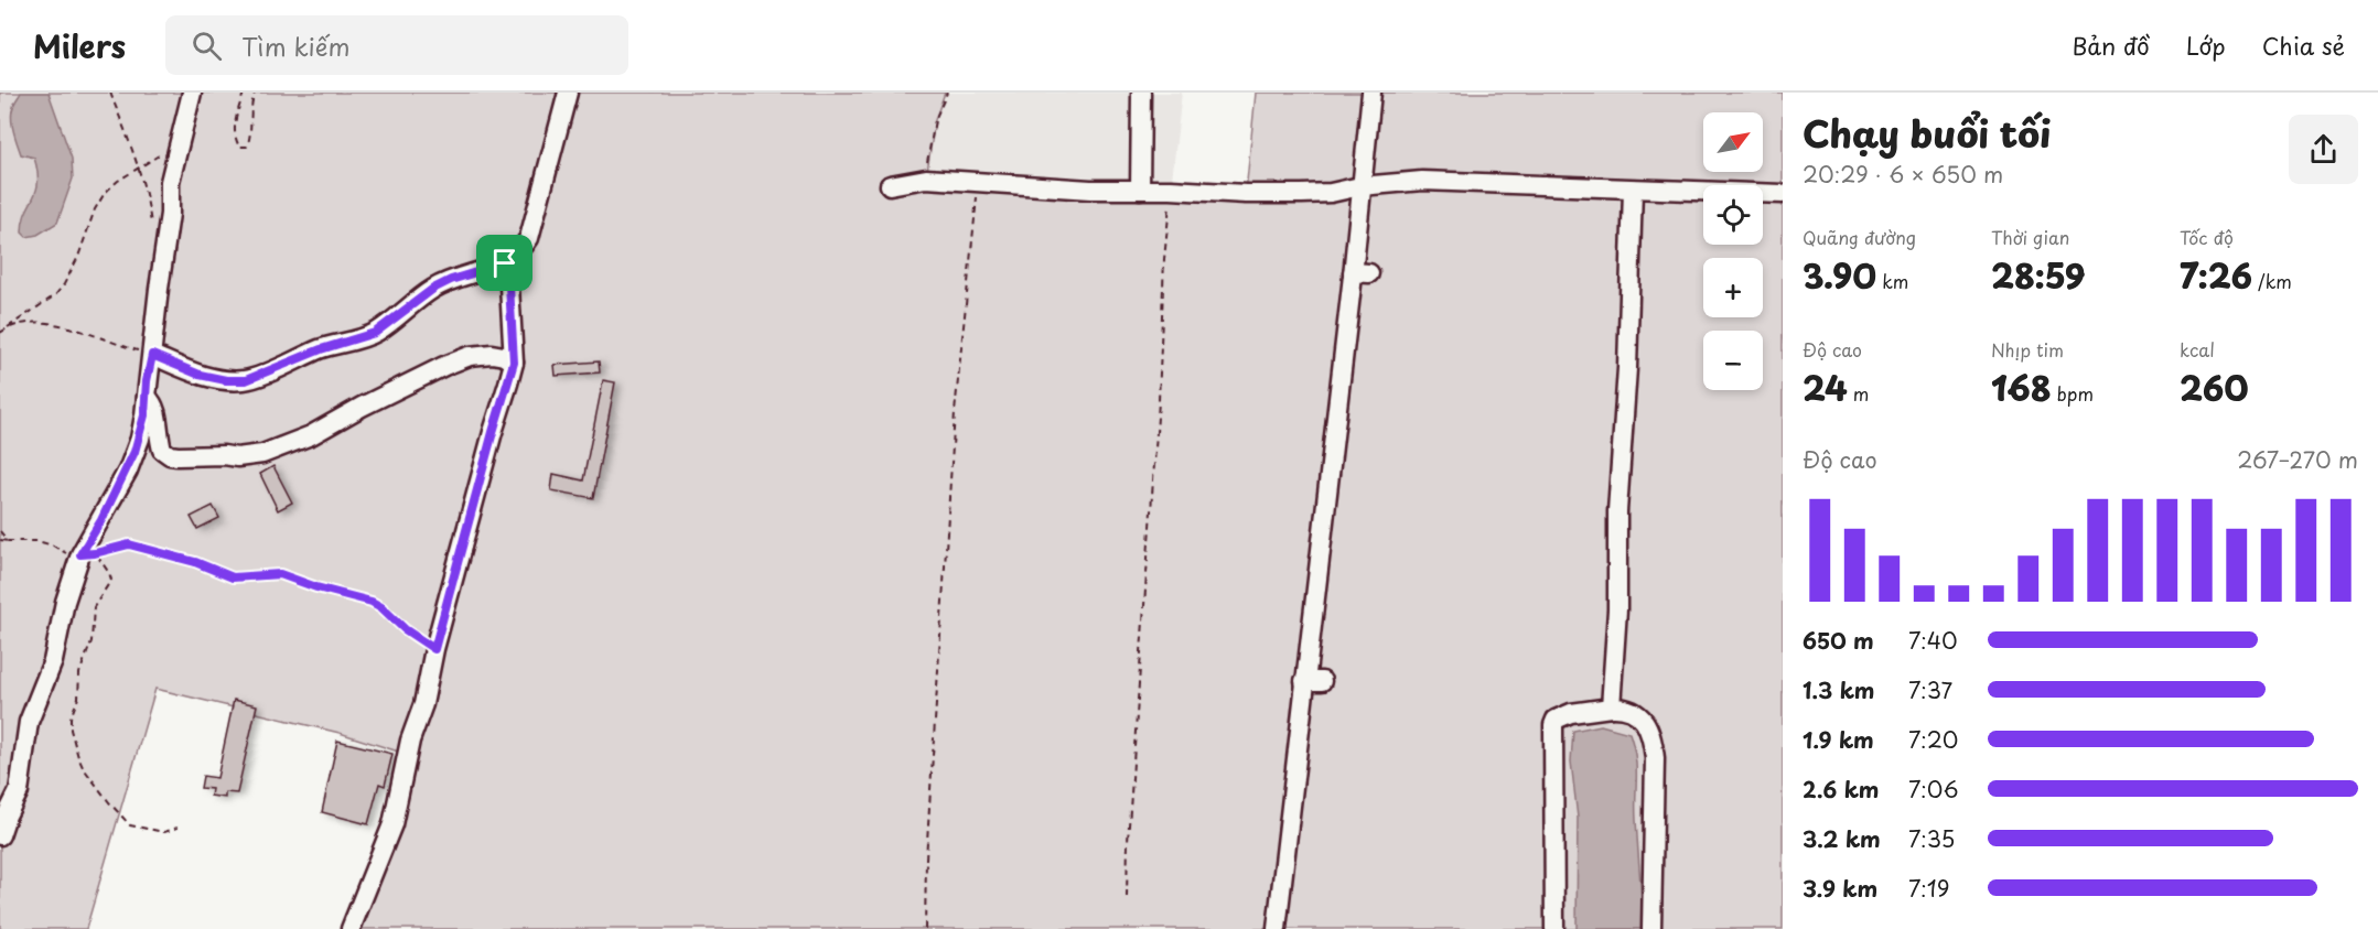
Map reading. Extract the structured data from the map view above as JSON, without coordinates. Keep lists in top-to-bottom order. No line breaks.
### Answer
{"north":"top right","page":{"header":"Milers","search":"Tìm kiếm","nav":["Bản đồ","Lớp","Chia sẻ"],"heading":["Chạy buổi tối","20:29 · 6 × 650 m"],"map_buttons":["+","−"],"stats":[["Quãng đường","3.90 km"],["Thời gian","28:59"],["Tốc độ","7:26 /km"],["Độ cao","24 m"],["Nhịp tim","168 bpm"],["kcal","260"]],"chart":["Độ cao","267–270 m"],"list":[{"name":"650 m","note":"7:40"},{"name":"1.3 km","note":"7:37"},{"name":"1.9 km","note":"7:20"},{"name":"2.6 km","note":"7:06"},{"name":"3.2 km","note":"7:35"},{"name":"3.9 km","note":"7:19"}]}}
